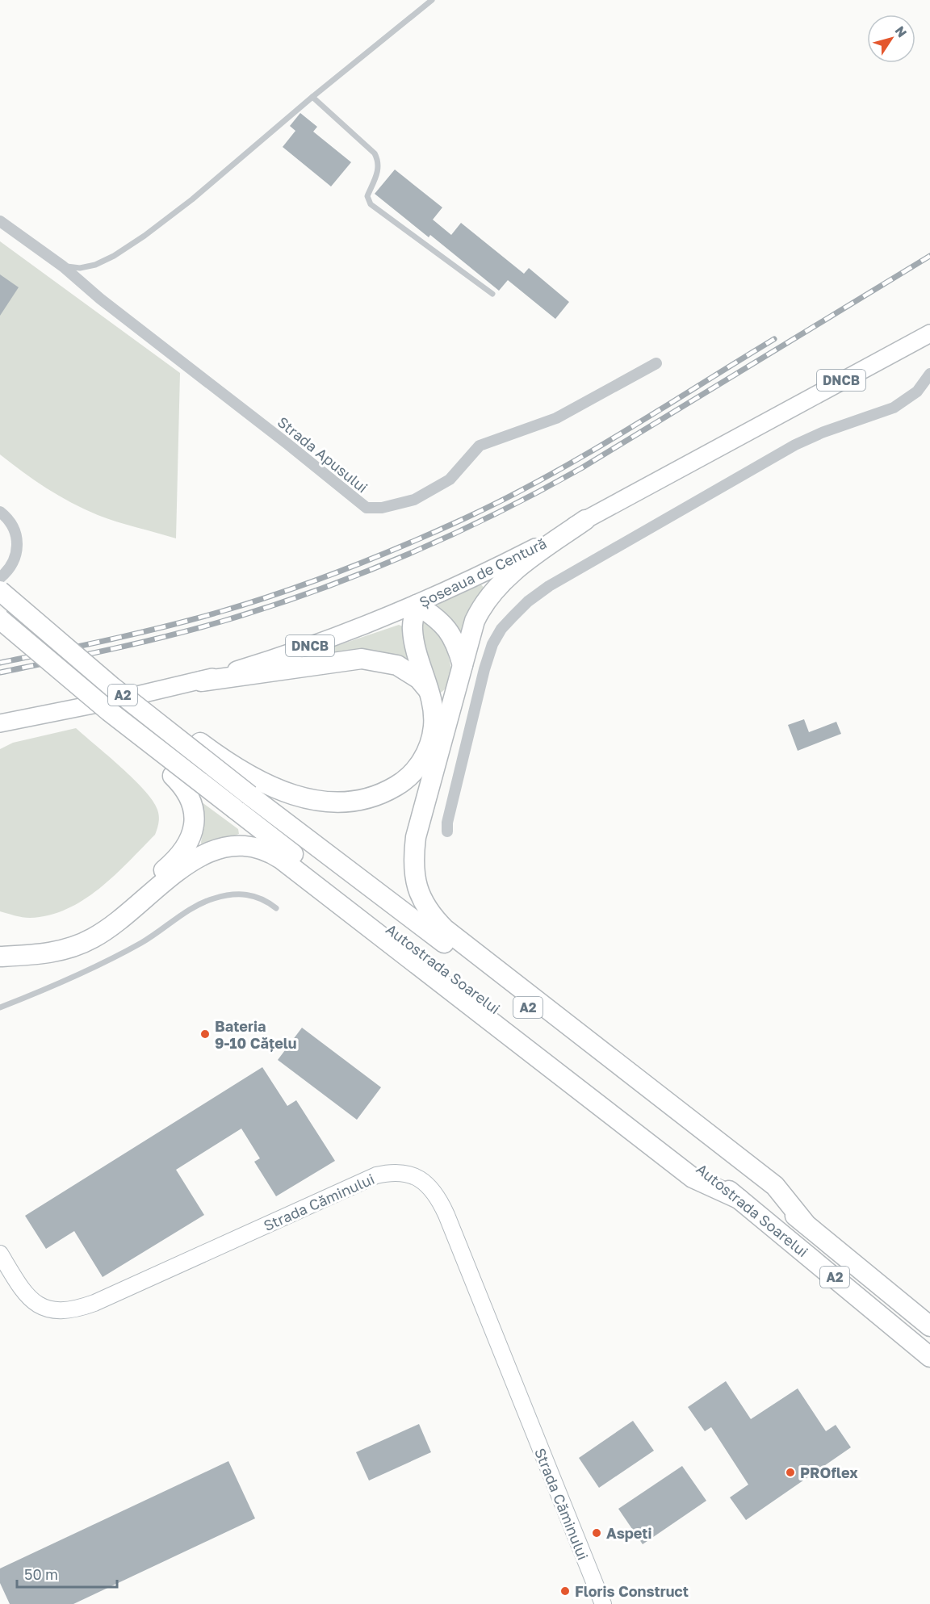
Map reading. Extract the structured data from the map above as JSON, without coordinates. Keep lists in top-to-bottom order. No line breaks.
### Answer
{"streets":{"highway":["A2","Autostrada Soarelui"],"main road":["DNCB","Șoseaua de Centură"],"street":["Strada Apusului","Strada Căminului"]},"places":["Bateria 9-10 Cățelu","PROflex","Aspeti","Floris Construct"],"scale_bar":"50 m","north":"top right"}
